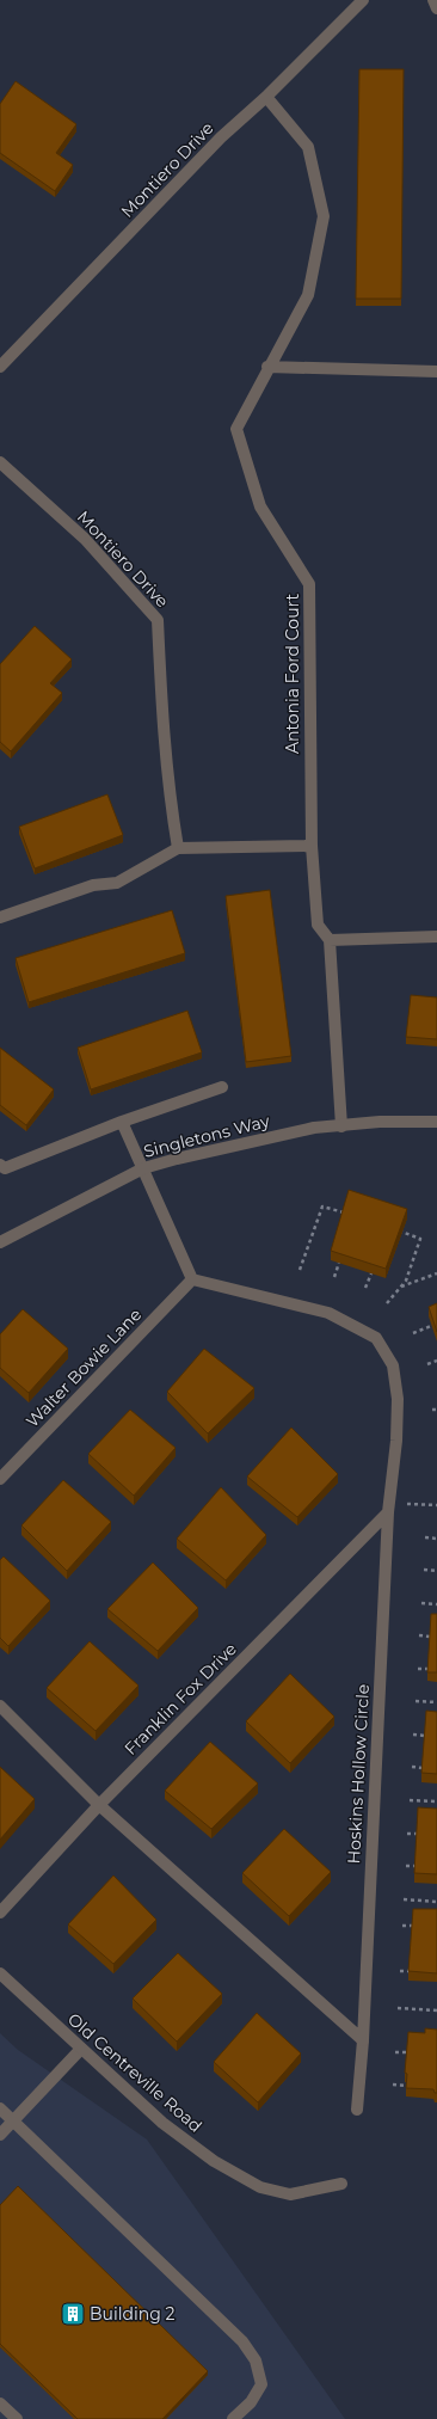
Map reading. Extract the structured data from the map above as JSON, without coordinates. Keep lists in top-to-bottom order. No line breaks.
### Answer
{"streets":{"street":["Montiero Drive","Antonia Ford Court","Singletons Way","Walter Bowie Lane","Franklin Fox Drive","Hoskins Hollow Circle","Old Centreville Road"]},"crossings":[["Montiero Drive","Antonia Ford Court"],["Antonia Ford Court","Singletons Way"],["Walter Bowie Lane","Hoskins Hollow Circle"],["Franklin Fox Drive","Hoskins Hollow Circle"]],"places":{"building":["Building 2"]}}
